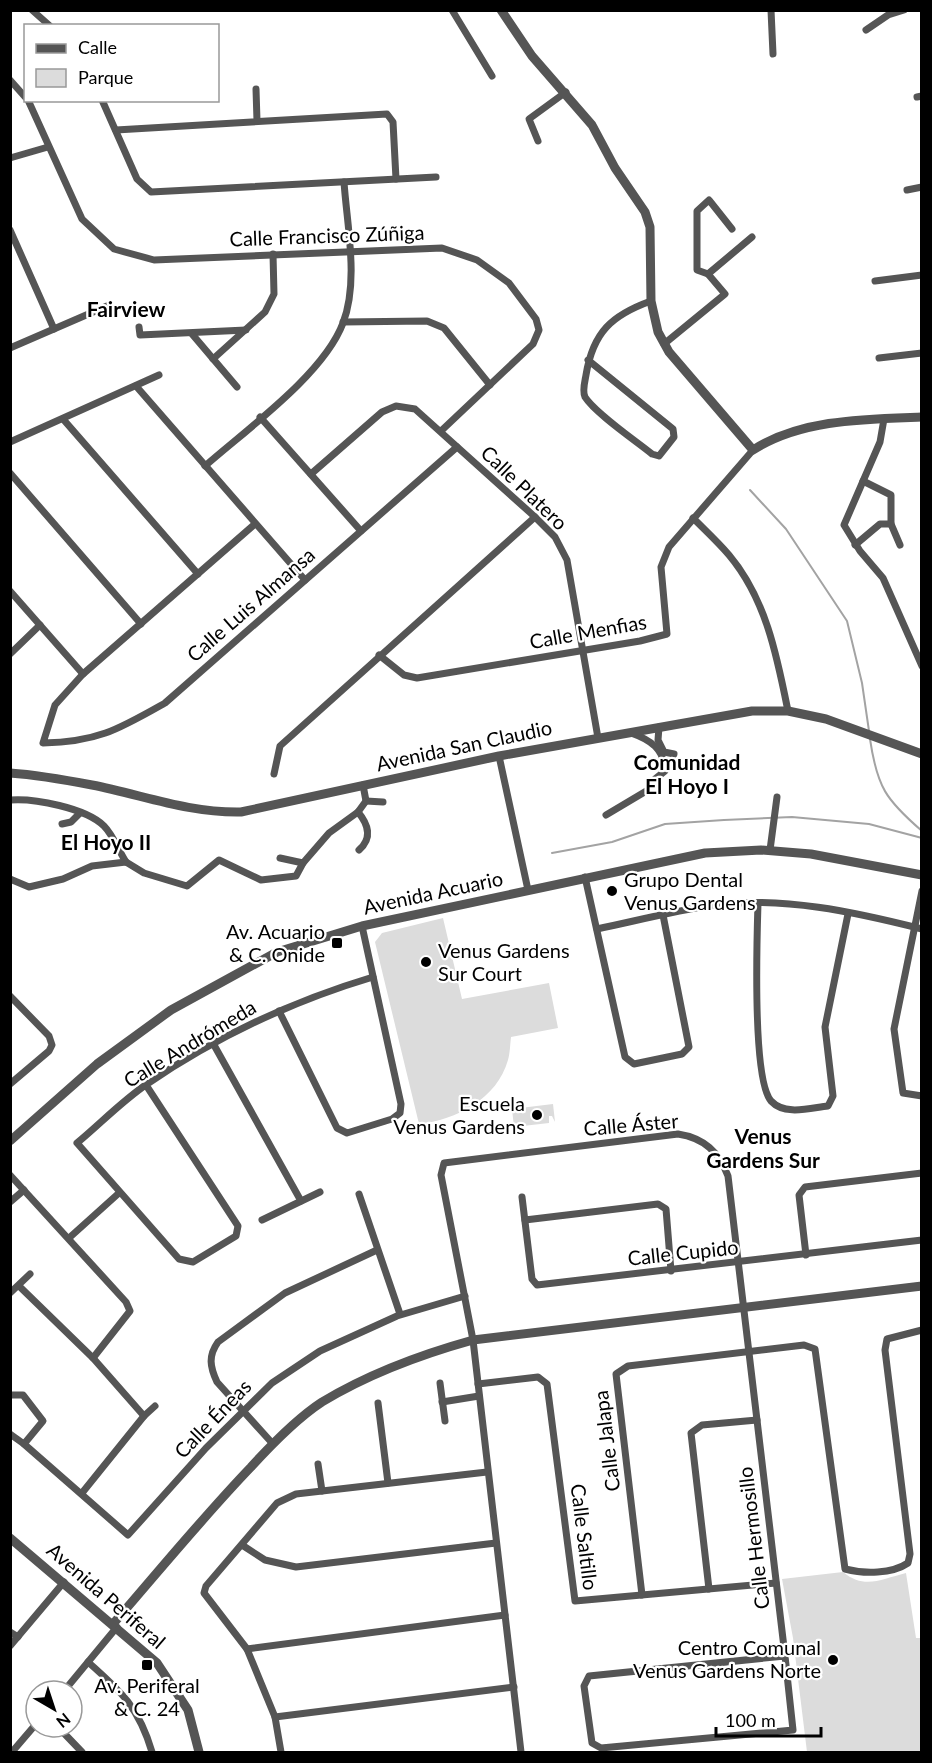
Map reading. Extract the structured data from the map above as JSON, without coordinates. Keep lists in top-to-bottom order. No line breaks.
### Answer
{"streets":{"street":["Calle Francisco Zúñiga","Calle Platero","Calle Luis Almansa","Calle Menfias","Avenida San Claudio","Avenida Acuario","Calle Andrómeda","Calle Áster","Calle Cupido","Calle Éneas","Calle Jalapa","Calle Saltillo","Calle Hermosillo","Avenida Periferal"]},"crossings":[["Calle Francisco Zúñiga","Calle Platero"],["Calle Platero","Calle Luis Almansa"],["Calle Platero","Calle Menfias"],["Calle Platero","Avenida San Claudio"],["Calle Áster","Calle Cupido"],["Calle Áster","Calle Éneas"],["Calle Áster","Calle Hermosillo"],["Calle Jalapa","Calle Saltillo"],["Calle Jalapa","Calle Hermosillo"],["Calle Saltillo","Calle Hermosillo"]],"districts":["Fairview","Comunidad El Hoyo I","El Hoyo II","Venus Gardens Sur"],"places":{"other":["Grupo Dental Venus Gardens","Venus Gardens Sur Court","Escuela Venus Gardens","Centro Comunal Venus Gardens Norte"],"transit":["Av. Acuario & C. Onide","Av. Periferal & C. 24"]},"legend":["Calle","Parque"],"scale_bar":"100 m","north":"bottom right"}
